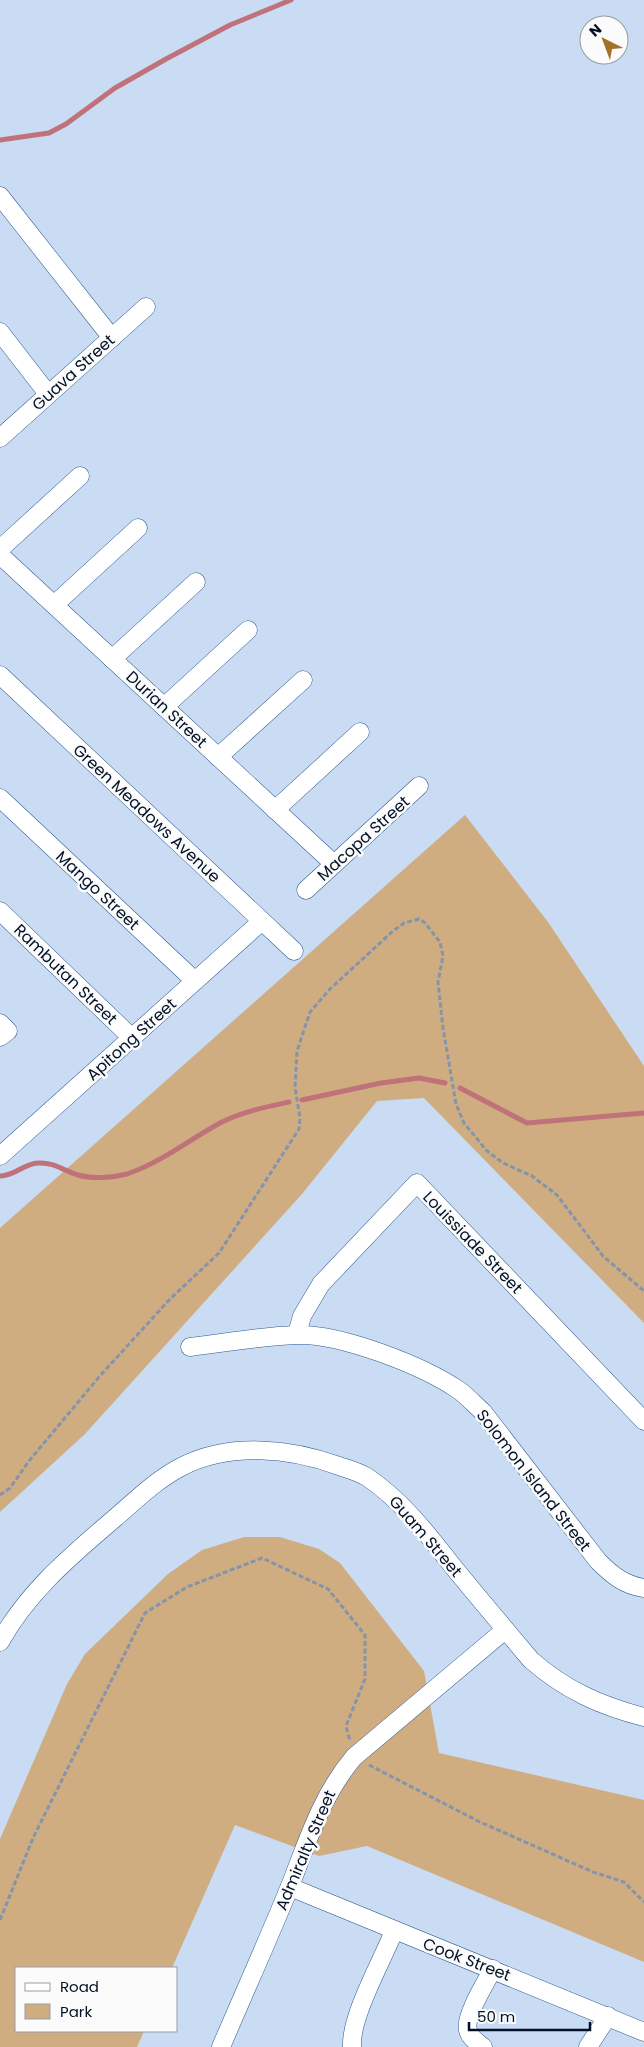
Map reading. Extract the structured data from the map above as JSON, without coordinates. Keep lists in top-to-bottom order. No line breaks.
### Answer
{"streets":{"street":["Guava Street","Durian Street","Green Meadows Avenue","Macopa Street","Mango Street","Rambutan Street","Apitong Street","Louissiade Street","Solomon Island Street","Guam Street","Admiralty Street","Cook Street"]},"crossings":[["Durian Street","Macopa Street"],["Green Meadows Avenue","Apitong Street"],["Mango Street","Apitong Street"],["Rambutan Street","Apitong Street"],["Louissiade Street","Solomon Island Street"],["Guam Street","Admiralty Street"],["Admiralty Street","Cook Street"]],"legend":["Road","Park"],"scale_bar":"50 m","north":"top left"}
